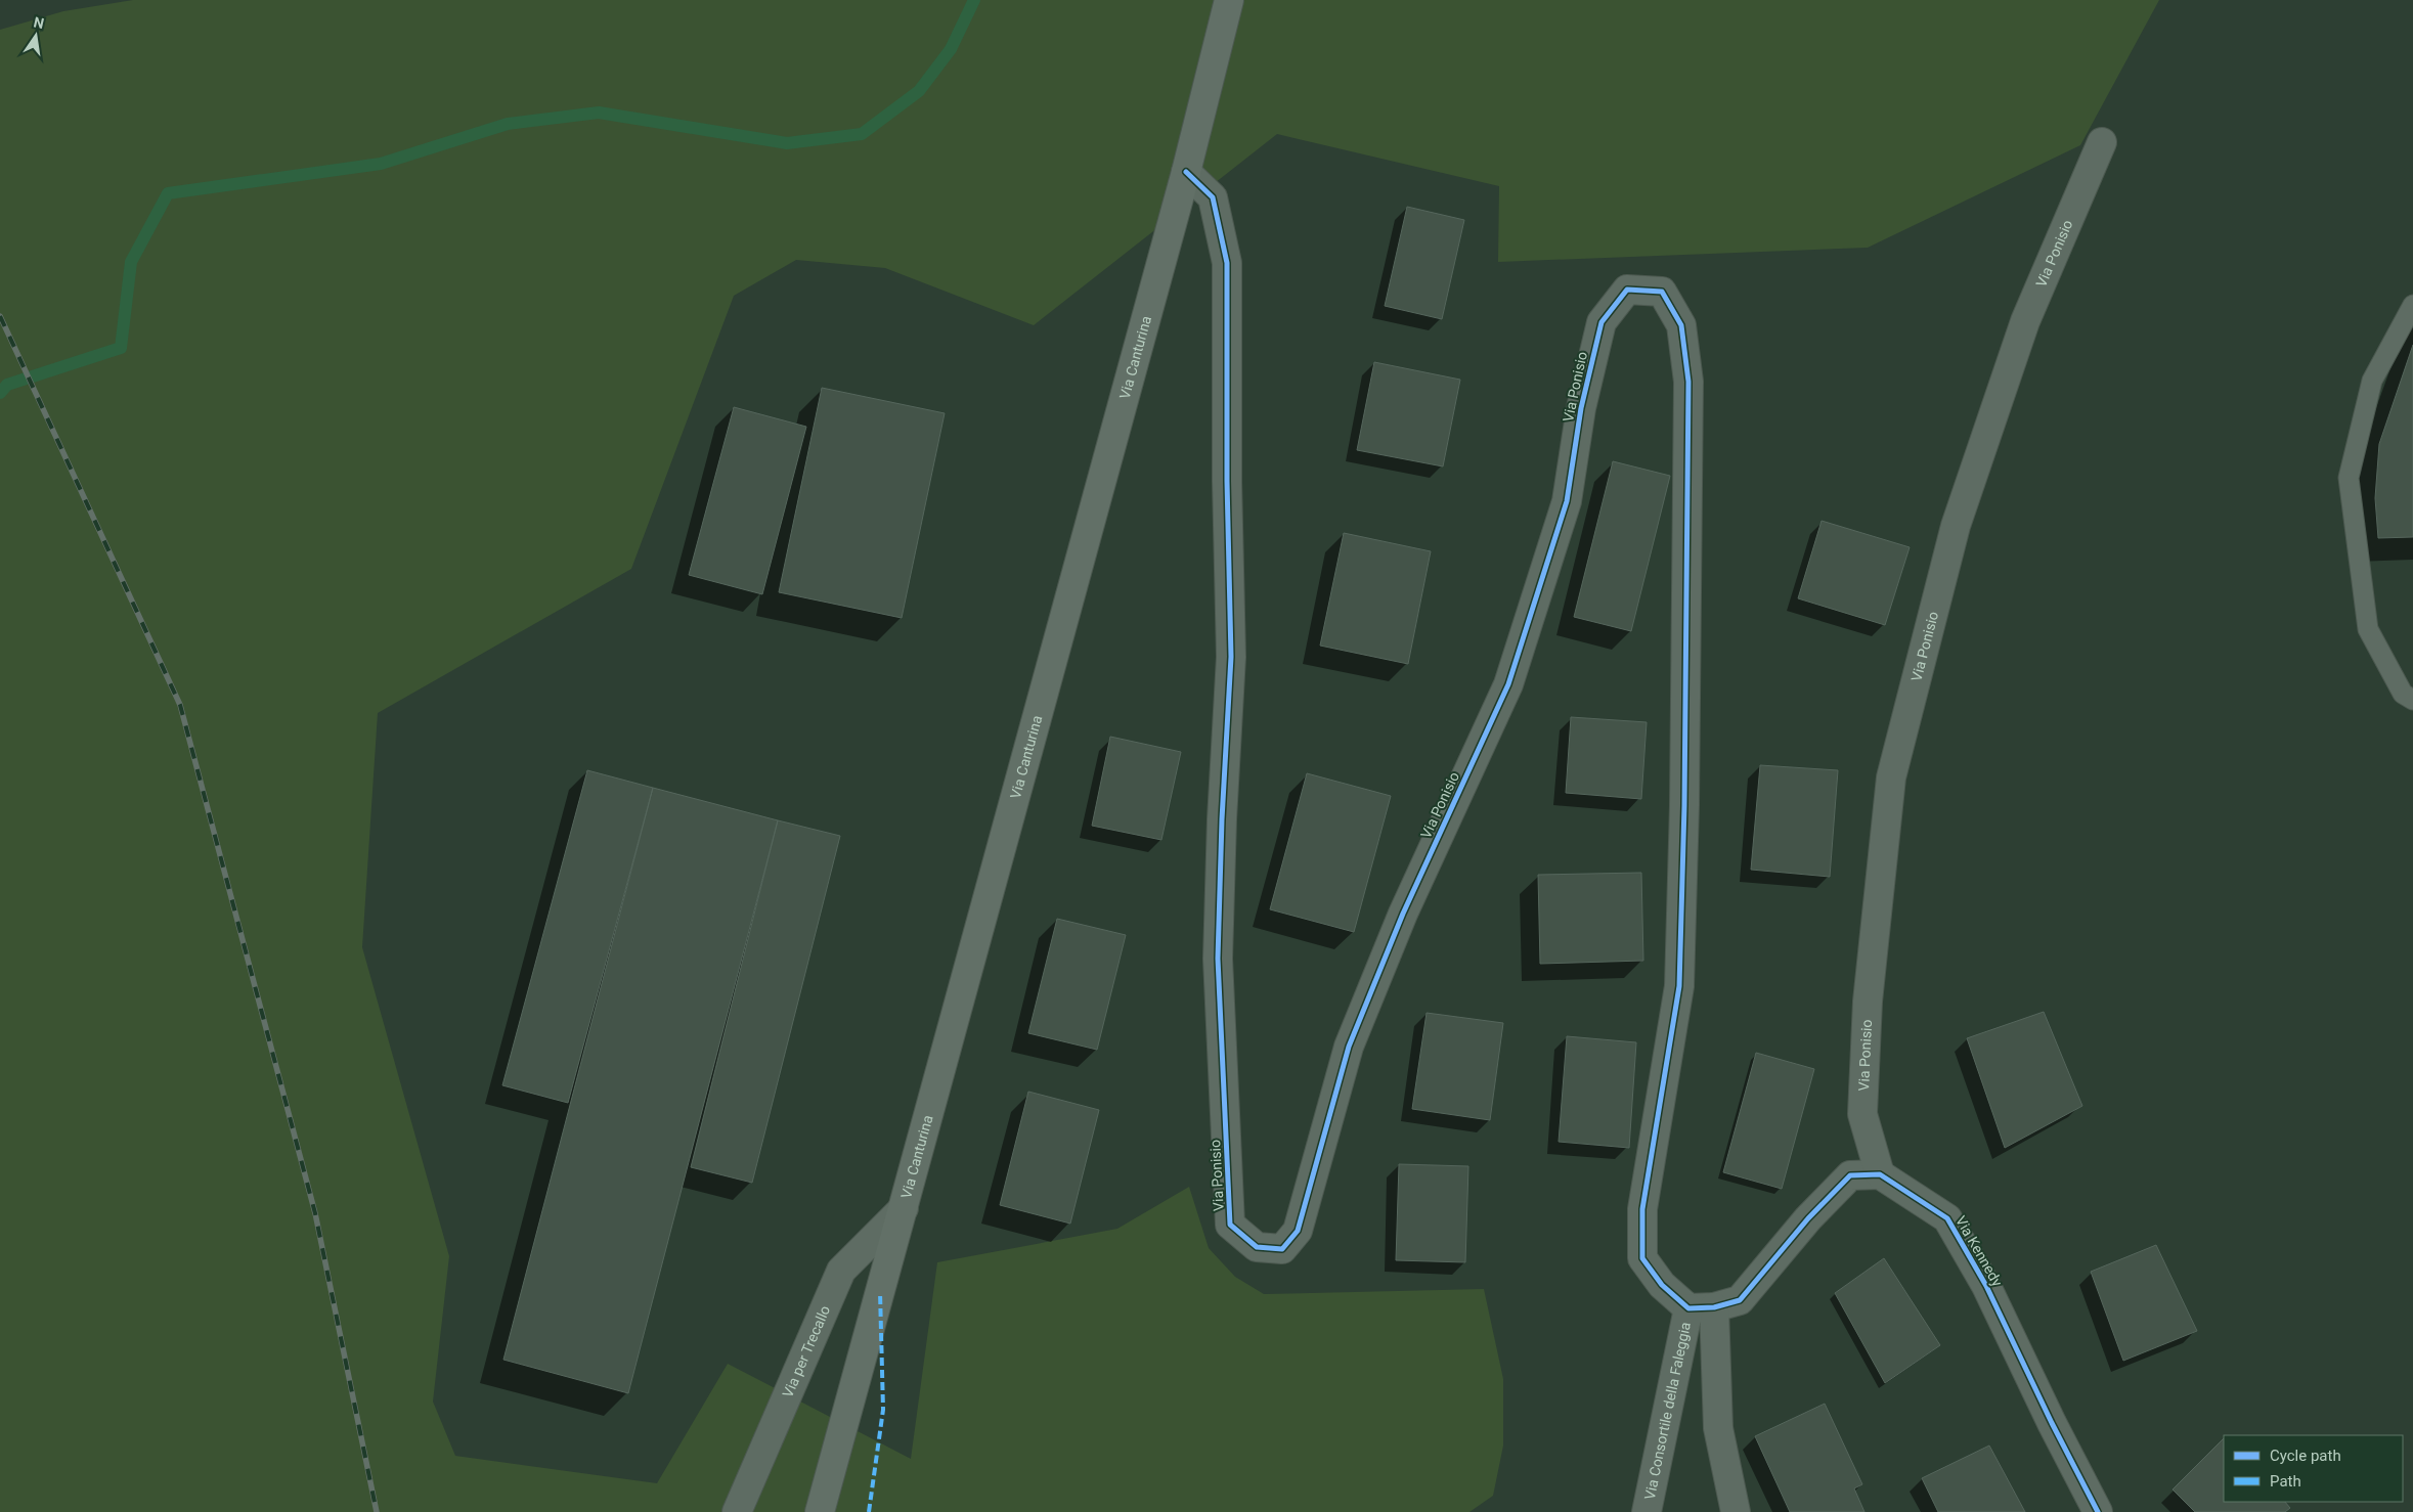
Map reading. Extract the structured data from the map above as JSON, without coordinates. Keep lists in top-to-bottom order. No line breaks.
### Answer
{"streets":{"main road":["Via Canturina"],"street":["Via Ponisio","Via Kennedy","Via per Trecallo","Via Consortile della Faleggia"]},"crossings":[["Via Ponisio","Via Canturina"],["Via Ponisio","Via Kennedy"],["Via Ponisio","Via Consortile della Faleggia"],["Via Canturina","Via per Trecallo"]],"legend":["Cycle path","Path"],"north":"top"}
